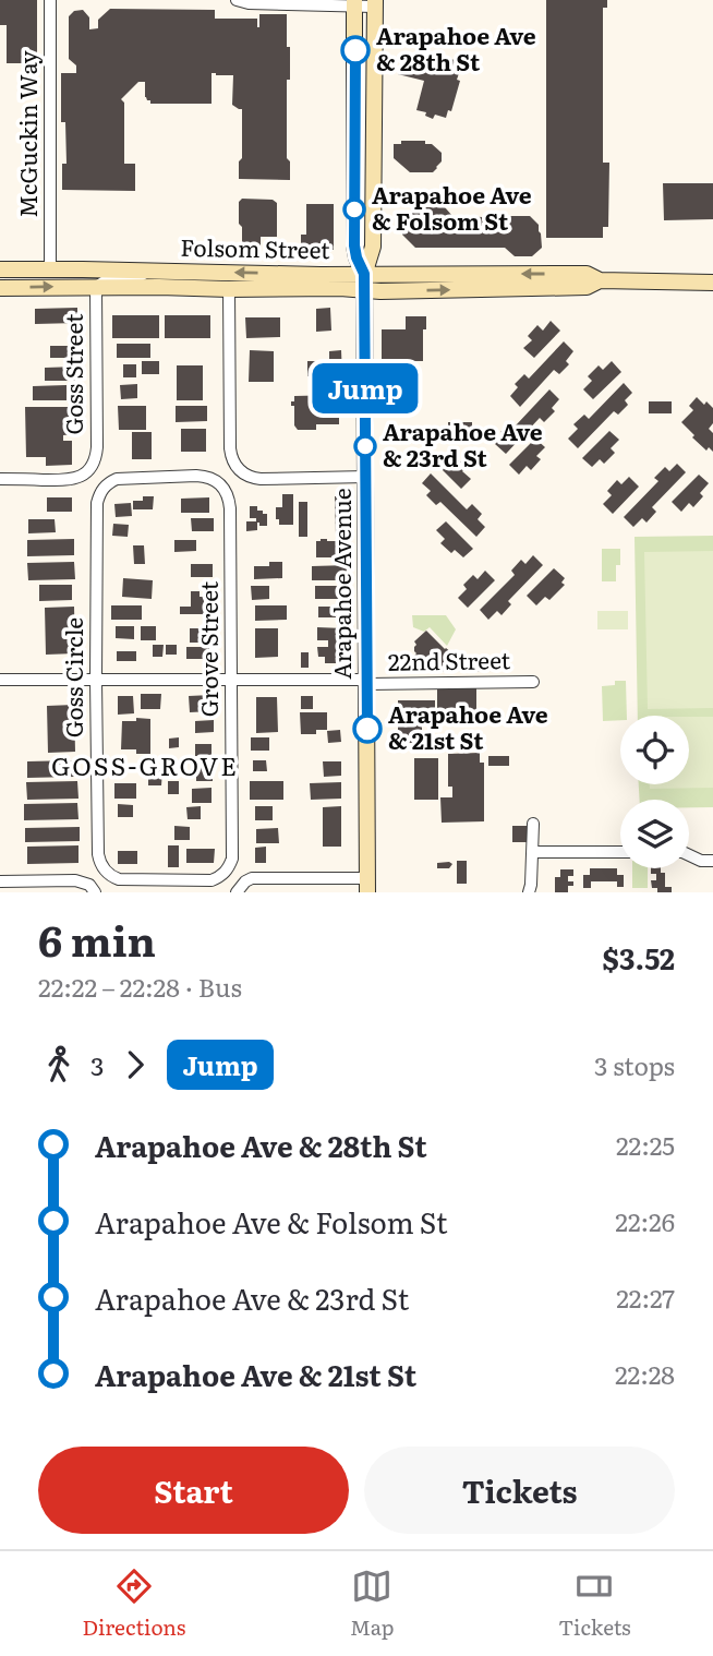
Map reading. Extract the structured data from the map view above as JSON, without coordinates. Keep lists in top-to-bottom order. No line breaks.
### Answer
{"streets":{"main road":["Folsom Street","Arapahoe Avenue"],"street":["McGuckin Way","Goss Street","Grove Street","22nd Street","Goss Circle"]},"crossings":[["McGuckin Way","Folsom Street"],["Folsom Street","Goss Street"],["Folsom Street","Arapahoe Avenue"],["Arapahoe Avenue","22nd Street"],["Grove Street","22nd Street"],["Grove Street","Goss Circle"],["22nd Street","Goss Circle"]],"districts":["GOSS-GROVE"],"places":["Arapahoe Ave & 28th St","Arapahoe Ave & Folsom St","Arapahoe Ave & 23rd St","Arapahoe Ave & 21st St"],"lines":["bus line Jump"],"page":{"on_map":"Jump","heading":["6 min","22:22 – 22:28 · Bus","$3.52"],"legs":["3","Jump","3 stops"],"list":[{"name":"Arapahoe Ave & 28th St","value":"22:25"},{"name":"Arapahoe Ave & Folsom St","value":"22:26"},{"name":"Arapahoe Ave & 23rd St","value":"22:27"},{"name":"Arapahoe Ave & 21st St","value":"22:28"}],"buttons":["Start","Tickets"],"tabs":["Directions","Map","Tickets"]}}
